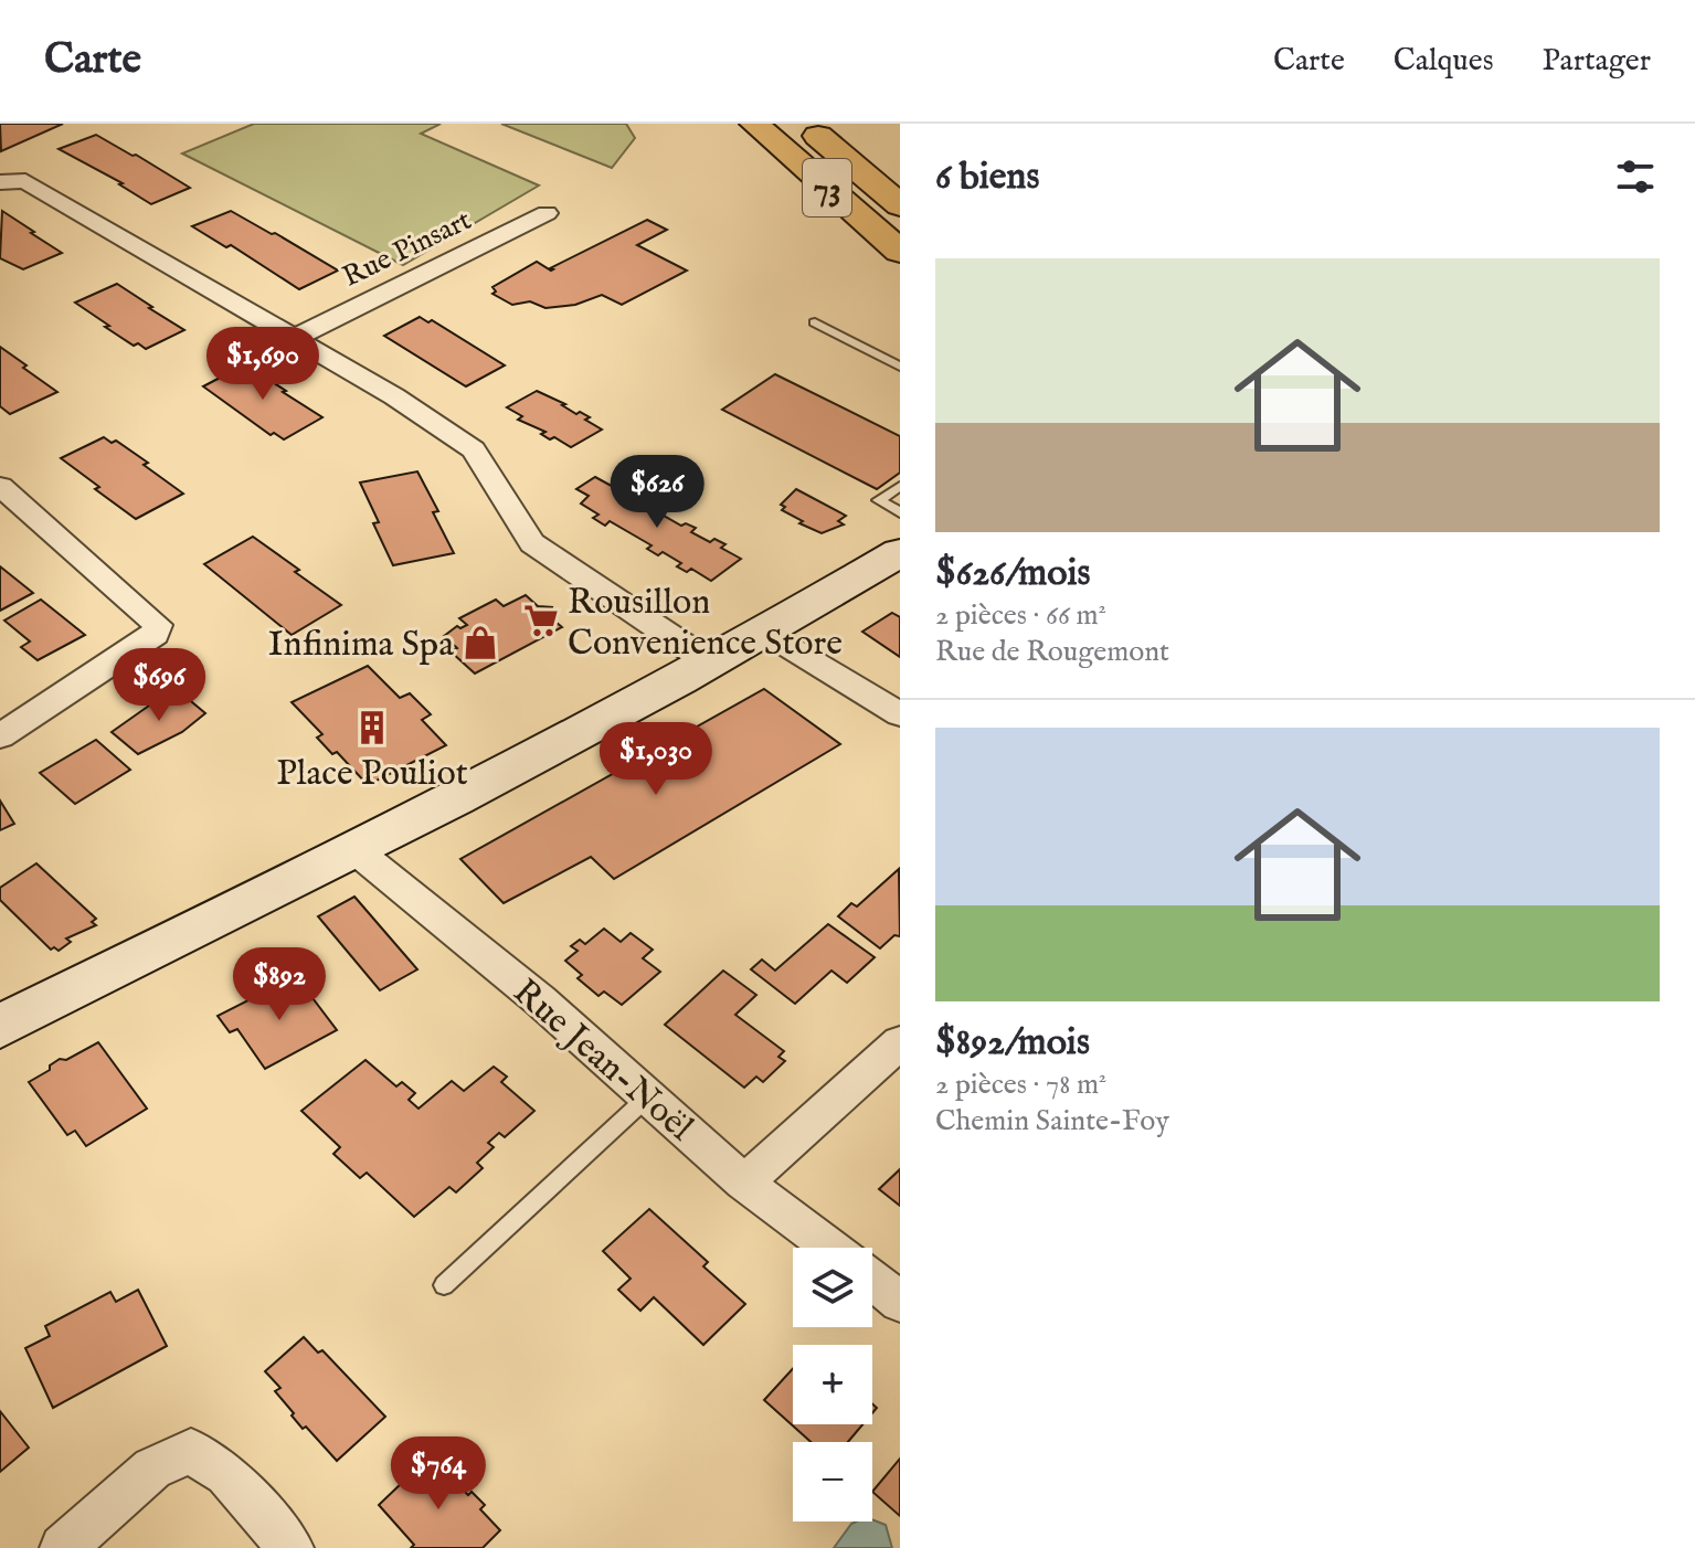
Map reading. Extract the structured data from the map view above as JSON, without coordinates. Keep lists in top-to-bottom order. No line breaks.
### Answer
{"streets":{"highway":["73"],"street":["Rue Pinsart","Rue Jean-Noël"]},"places":{"supermarket":["Rousillon Convenience Store"],"shop":["Infinima Spa"],"building":["Place Pouliot"]},"page":{"header":"Carte","nav":["Carte","Calques","Partager"],"heading":"6 biens","list":[{"name":"$626/mois","note":"2 pièces · 66 m² · Rue de Rougemont"},{"name":"$892/mois","note":"2 pièces · 78 m² · Chemin Sainte-Foy"}],"price":["$1,690","$626","$696","$1,030","$892","$764"],"map_buttons":["+","−"]}}
